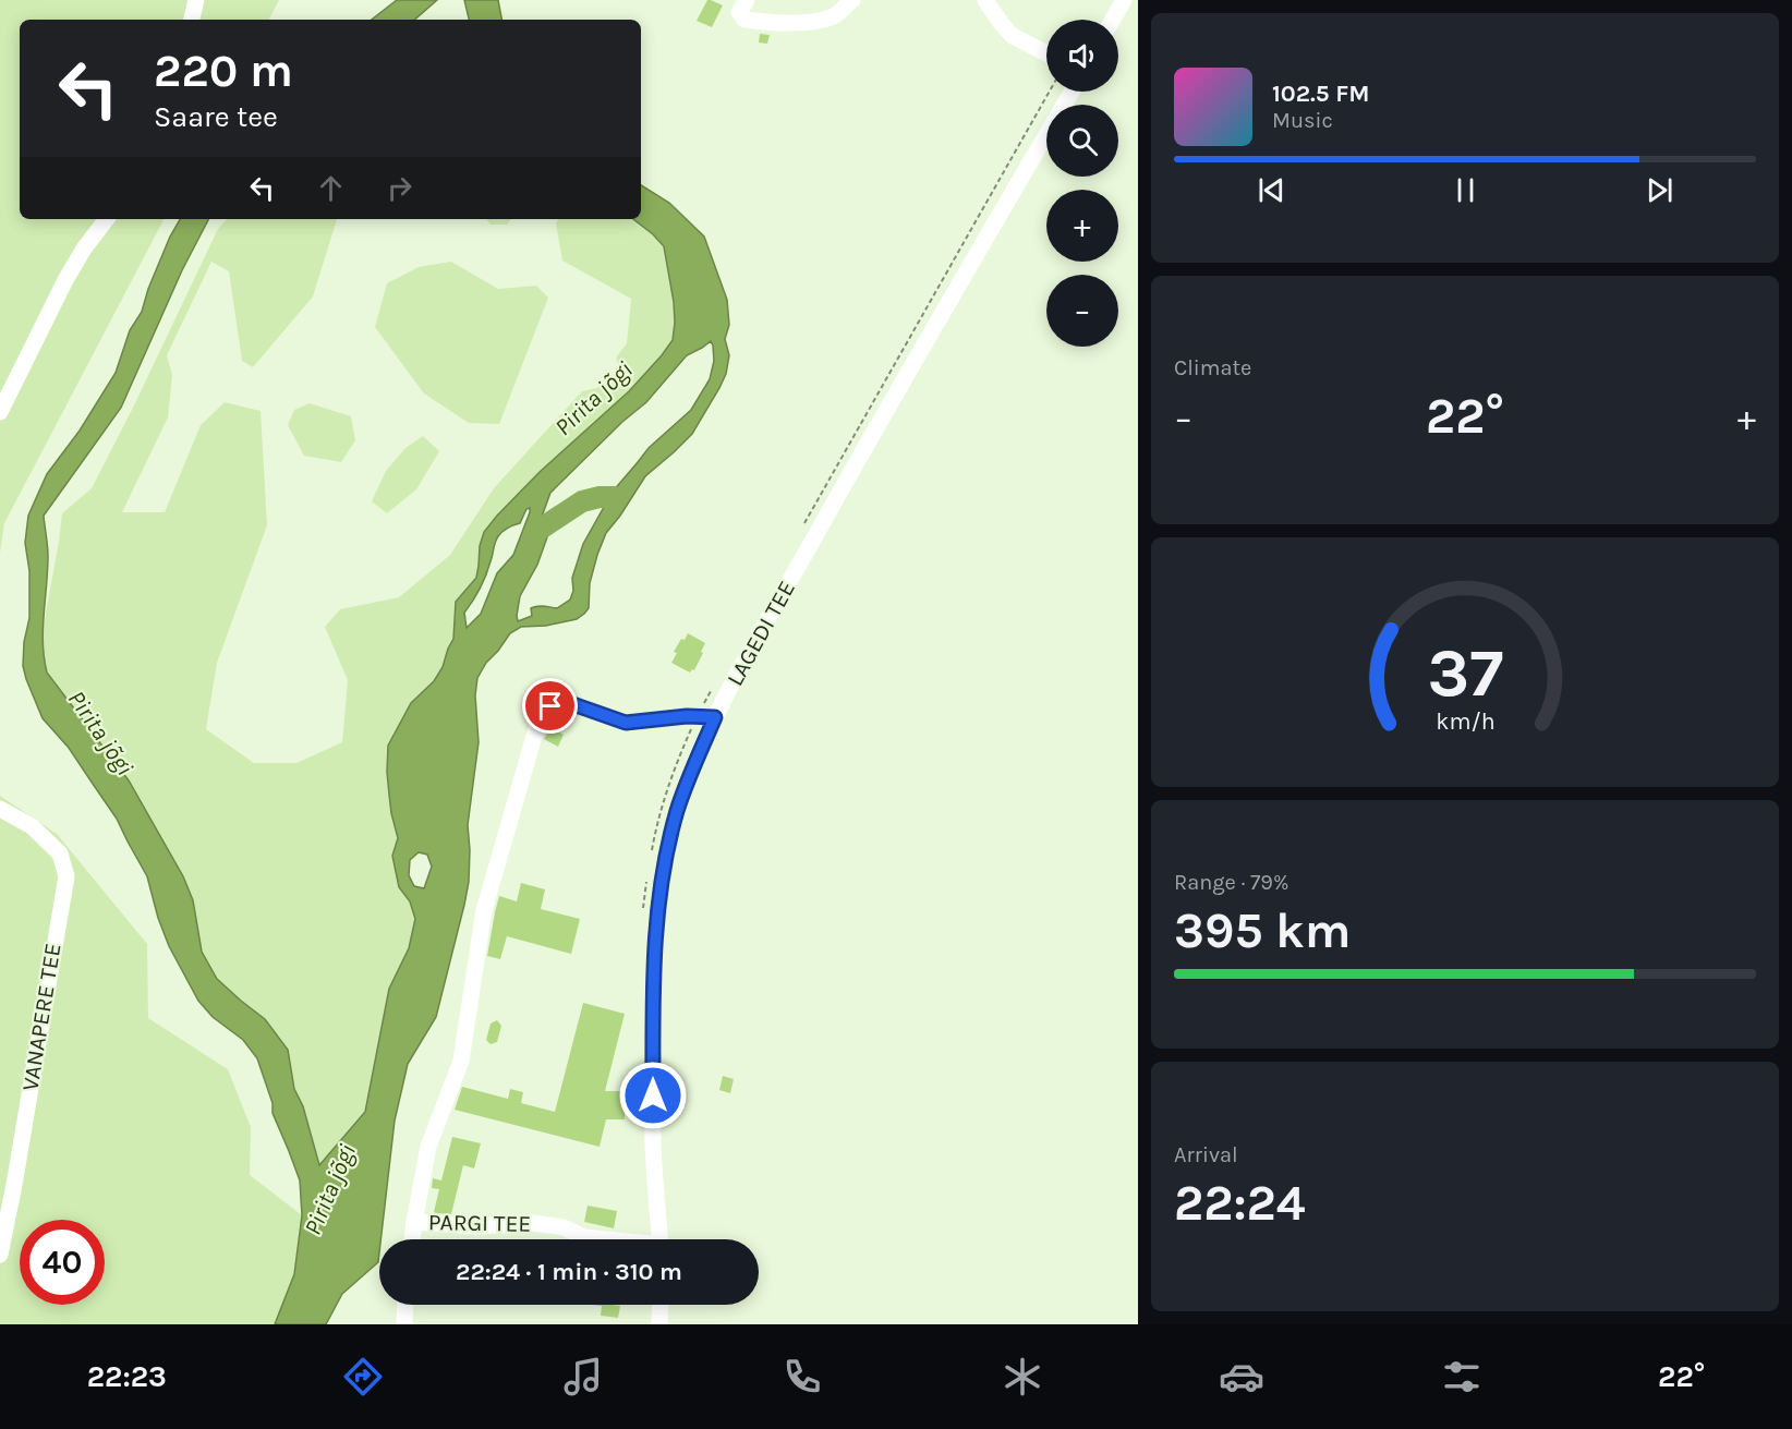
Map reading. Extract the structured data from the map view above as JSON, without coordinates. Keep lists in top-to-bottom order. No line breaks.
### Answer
{"streets":{"street":["LAGEDI TEE","VANAPERE TEE","PARGI TEE"]},"crossings":[["LAGEDI TEE","PARGI TEE"]],"water":["Pirita jõgi"],"page":{"map_buttons":["+","−"],"turn":["220 m","Saare tee"],"song":["102.5 FM","Music"],"tile":["Climate",["Range · 79%","395 km"],["Arrival","22:24"]],"heat":["−","22°","+"],"limit":"40","trip":"22:24 · 1 min · 310 m","tabs":["22:23","22°"],"gauge":["37","km/h"]}}
